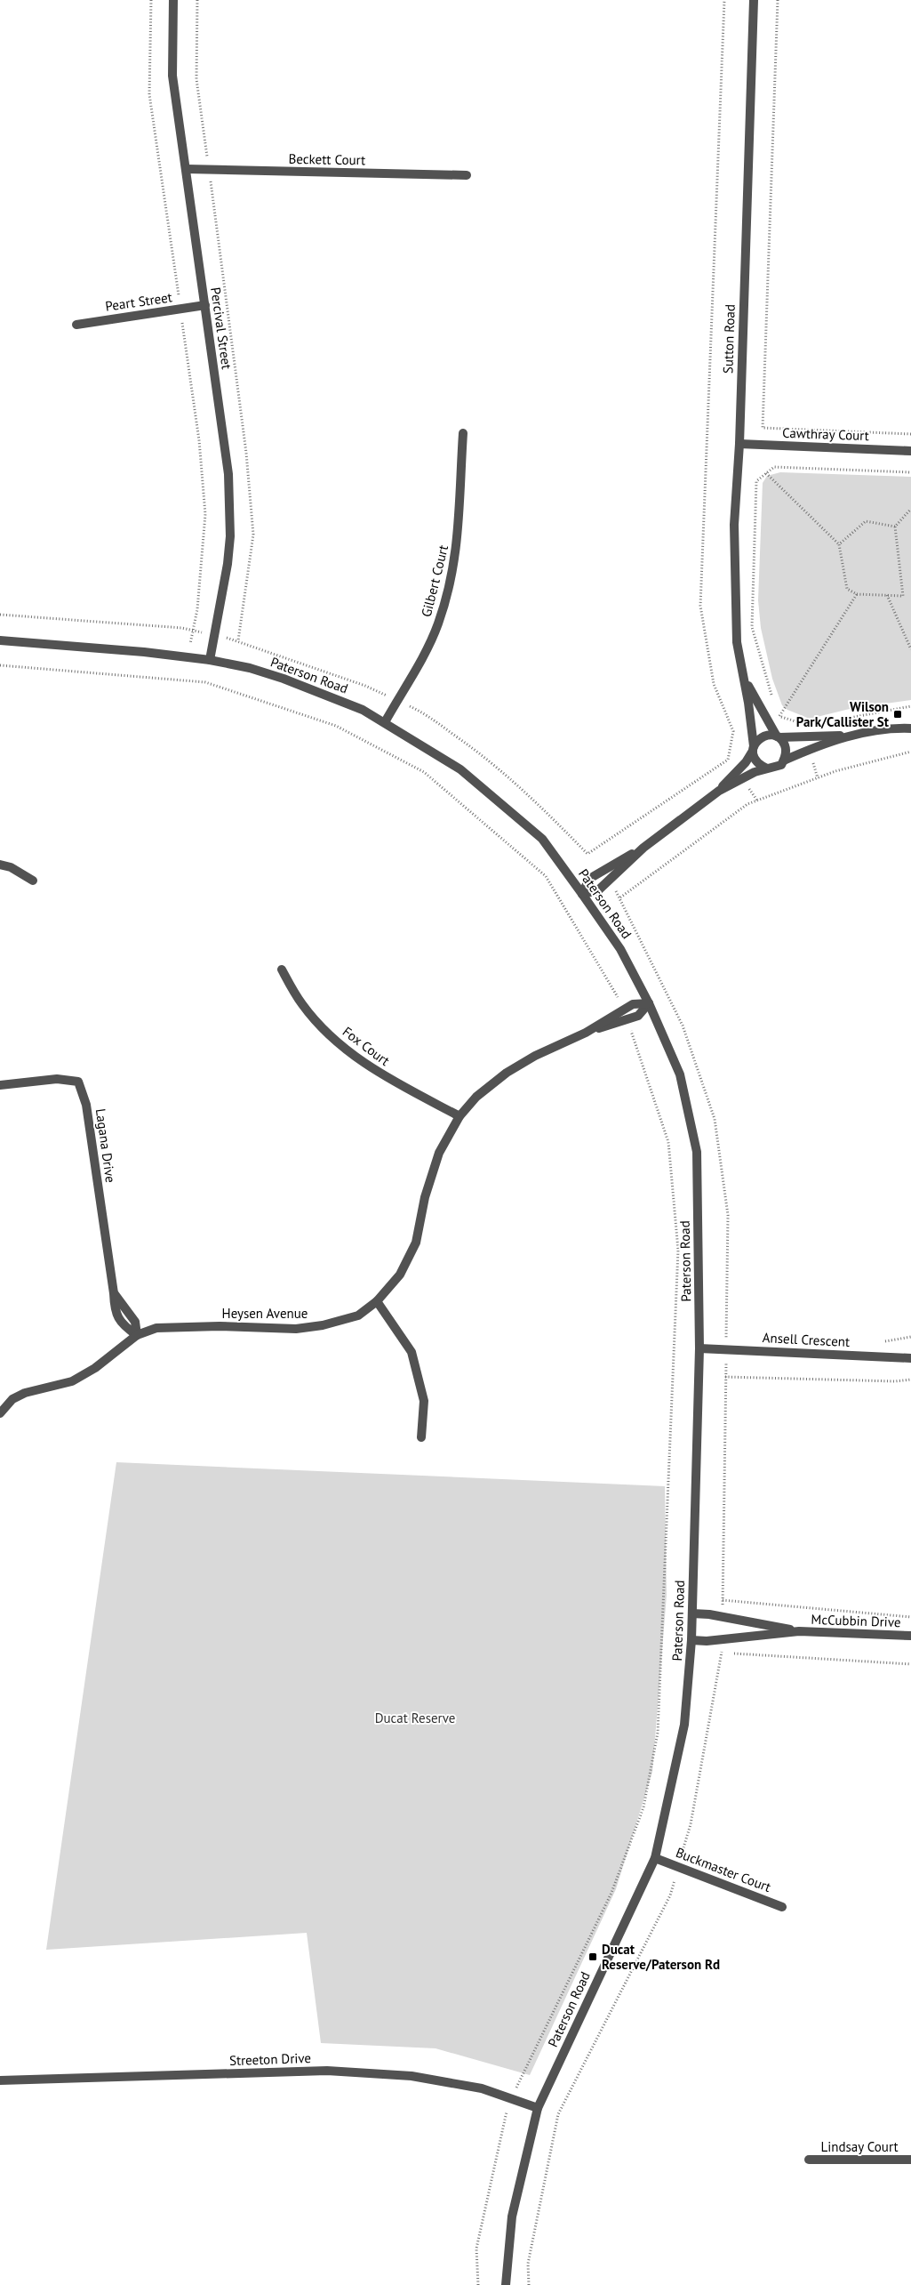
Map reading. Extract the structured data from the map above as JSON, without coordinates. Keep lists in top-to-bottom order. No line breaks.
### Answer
{"streets":{"street":["Beckett Court","Peart Street","Percival Street","Sutton Road","Cawthray Court","Gilbert Court","Paterson Road","Fox Court","Lagana Drive","Heysen Avenue","Ansell Crescent","McCubbin Drive","Buckmaster Court","Streeton Drive","Lindsay Court"]},"crossings":[["Beckett Court","Percival Street"],["Peart Street","Percival Street"],["Percival Street","Paterson Road"],["Sutton Road","Cawthray Court"],["Gilbert Court","Paterson Road"],["Paterson Road","Heysen Avenue"],["Paterson Road","Ansell Crescent"],["Paterson Road","McCubbin Drive"],["Paterson Road","Buckmaster Court"],["Paterson Road","Streeton Drive"],["Fox Court","Heysen Avenue"],["Lagana Drive","Heysen Avenue"]],"parks":["Ducat Reserve"],"places":{"transit":["Wilson Park/Callister St","Ducat Reserve/Paterson Rd"]}}
